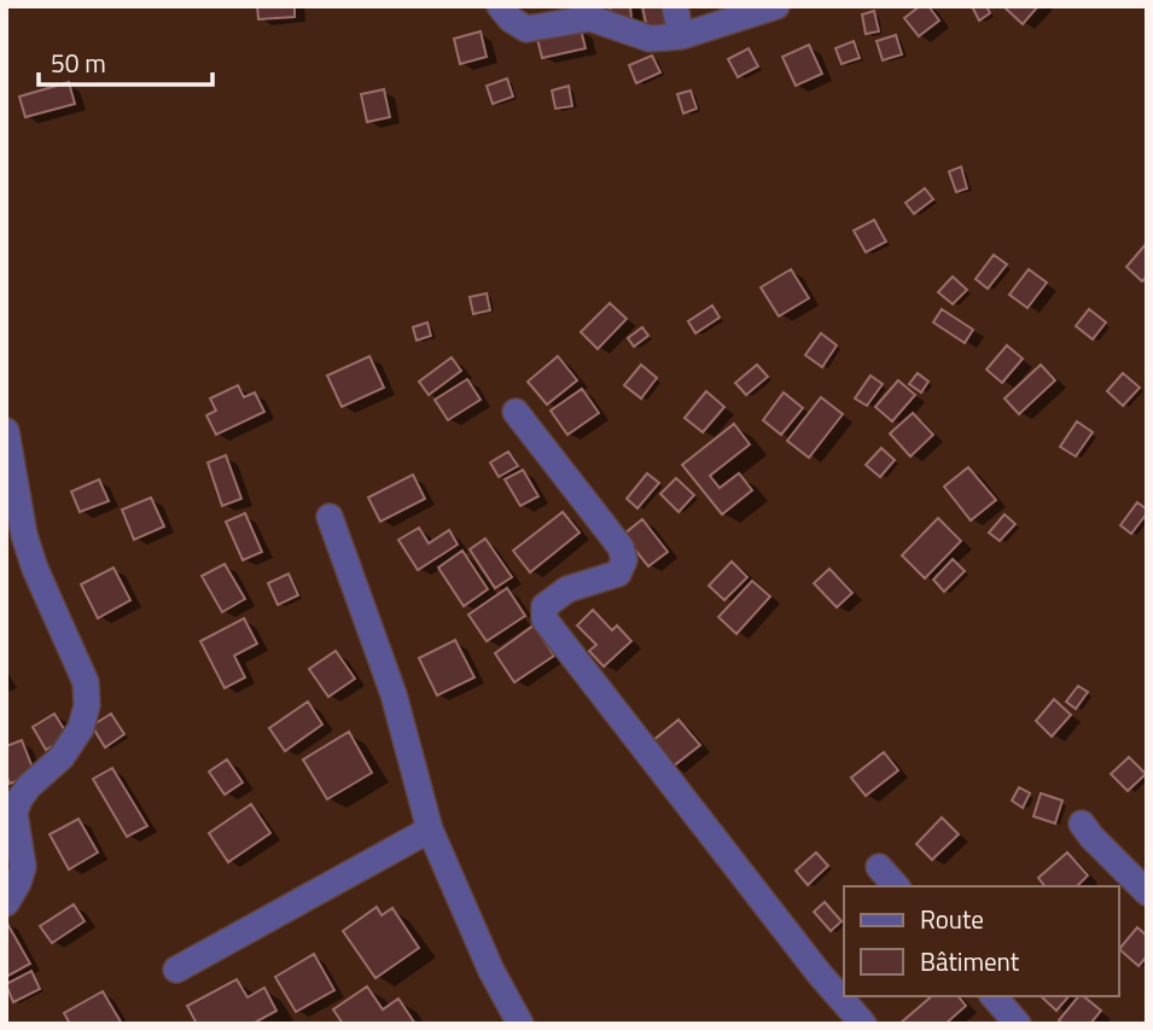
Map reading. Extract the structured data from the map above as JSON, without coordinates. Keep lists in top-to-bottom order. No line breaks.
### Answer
{"legend":["Route","Bâtiment"],"scale_bar":"50 m"}
